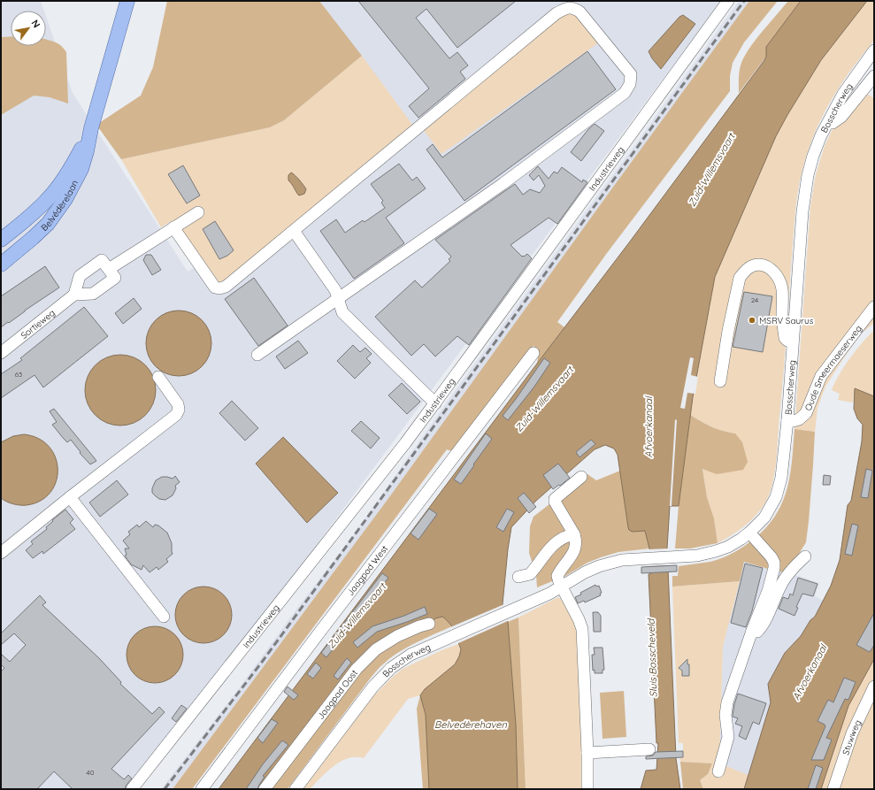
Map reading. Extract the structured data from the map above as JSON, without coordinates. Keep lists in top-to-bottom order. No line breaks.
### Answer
{"streets":{"main road":["Belvédèrelaan"],"street":["Bosscherweg","Industrieweg","Sortieweg","Oude Smeermaeserweg","Jaagpad West","Jaagpad Oost","Stuwweg"]},"crossings":[["Bosscherweg","Oude Smeermaeserweg"]],"water":["Zuid-Willemsvaart","Afvoerkanaal","Sluis Bosscheveld","Belvedèrehaven"],"places":["MSRV Saurus"],"house_numbers":["24","63","40"],"north":"top right"}
